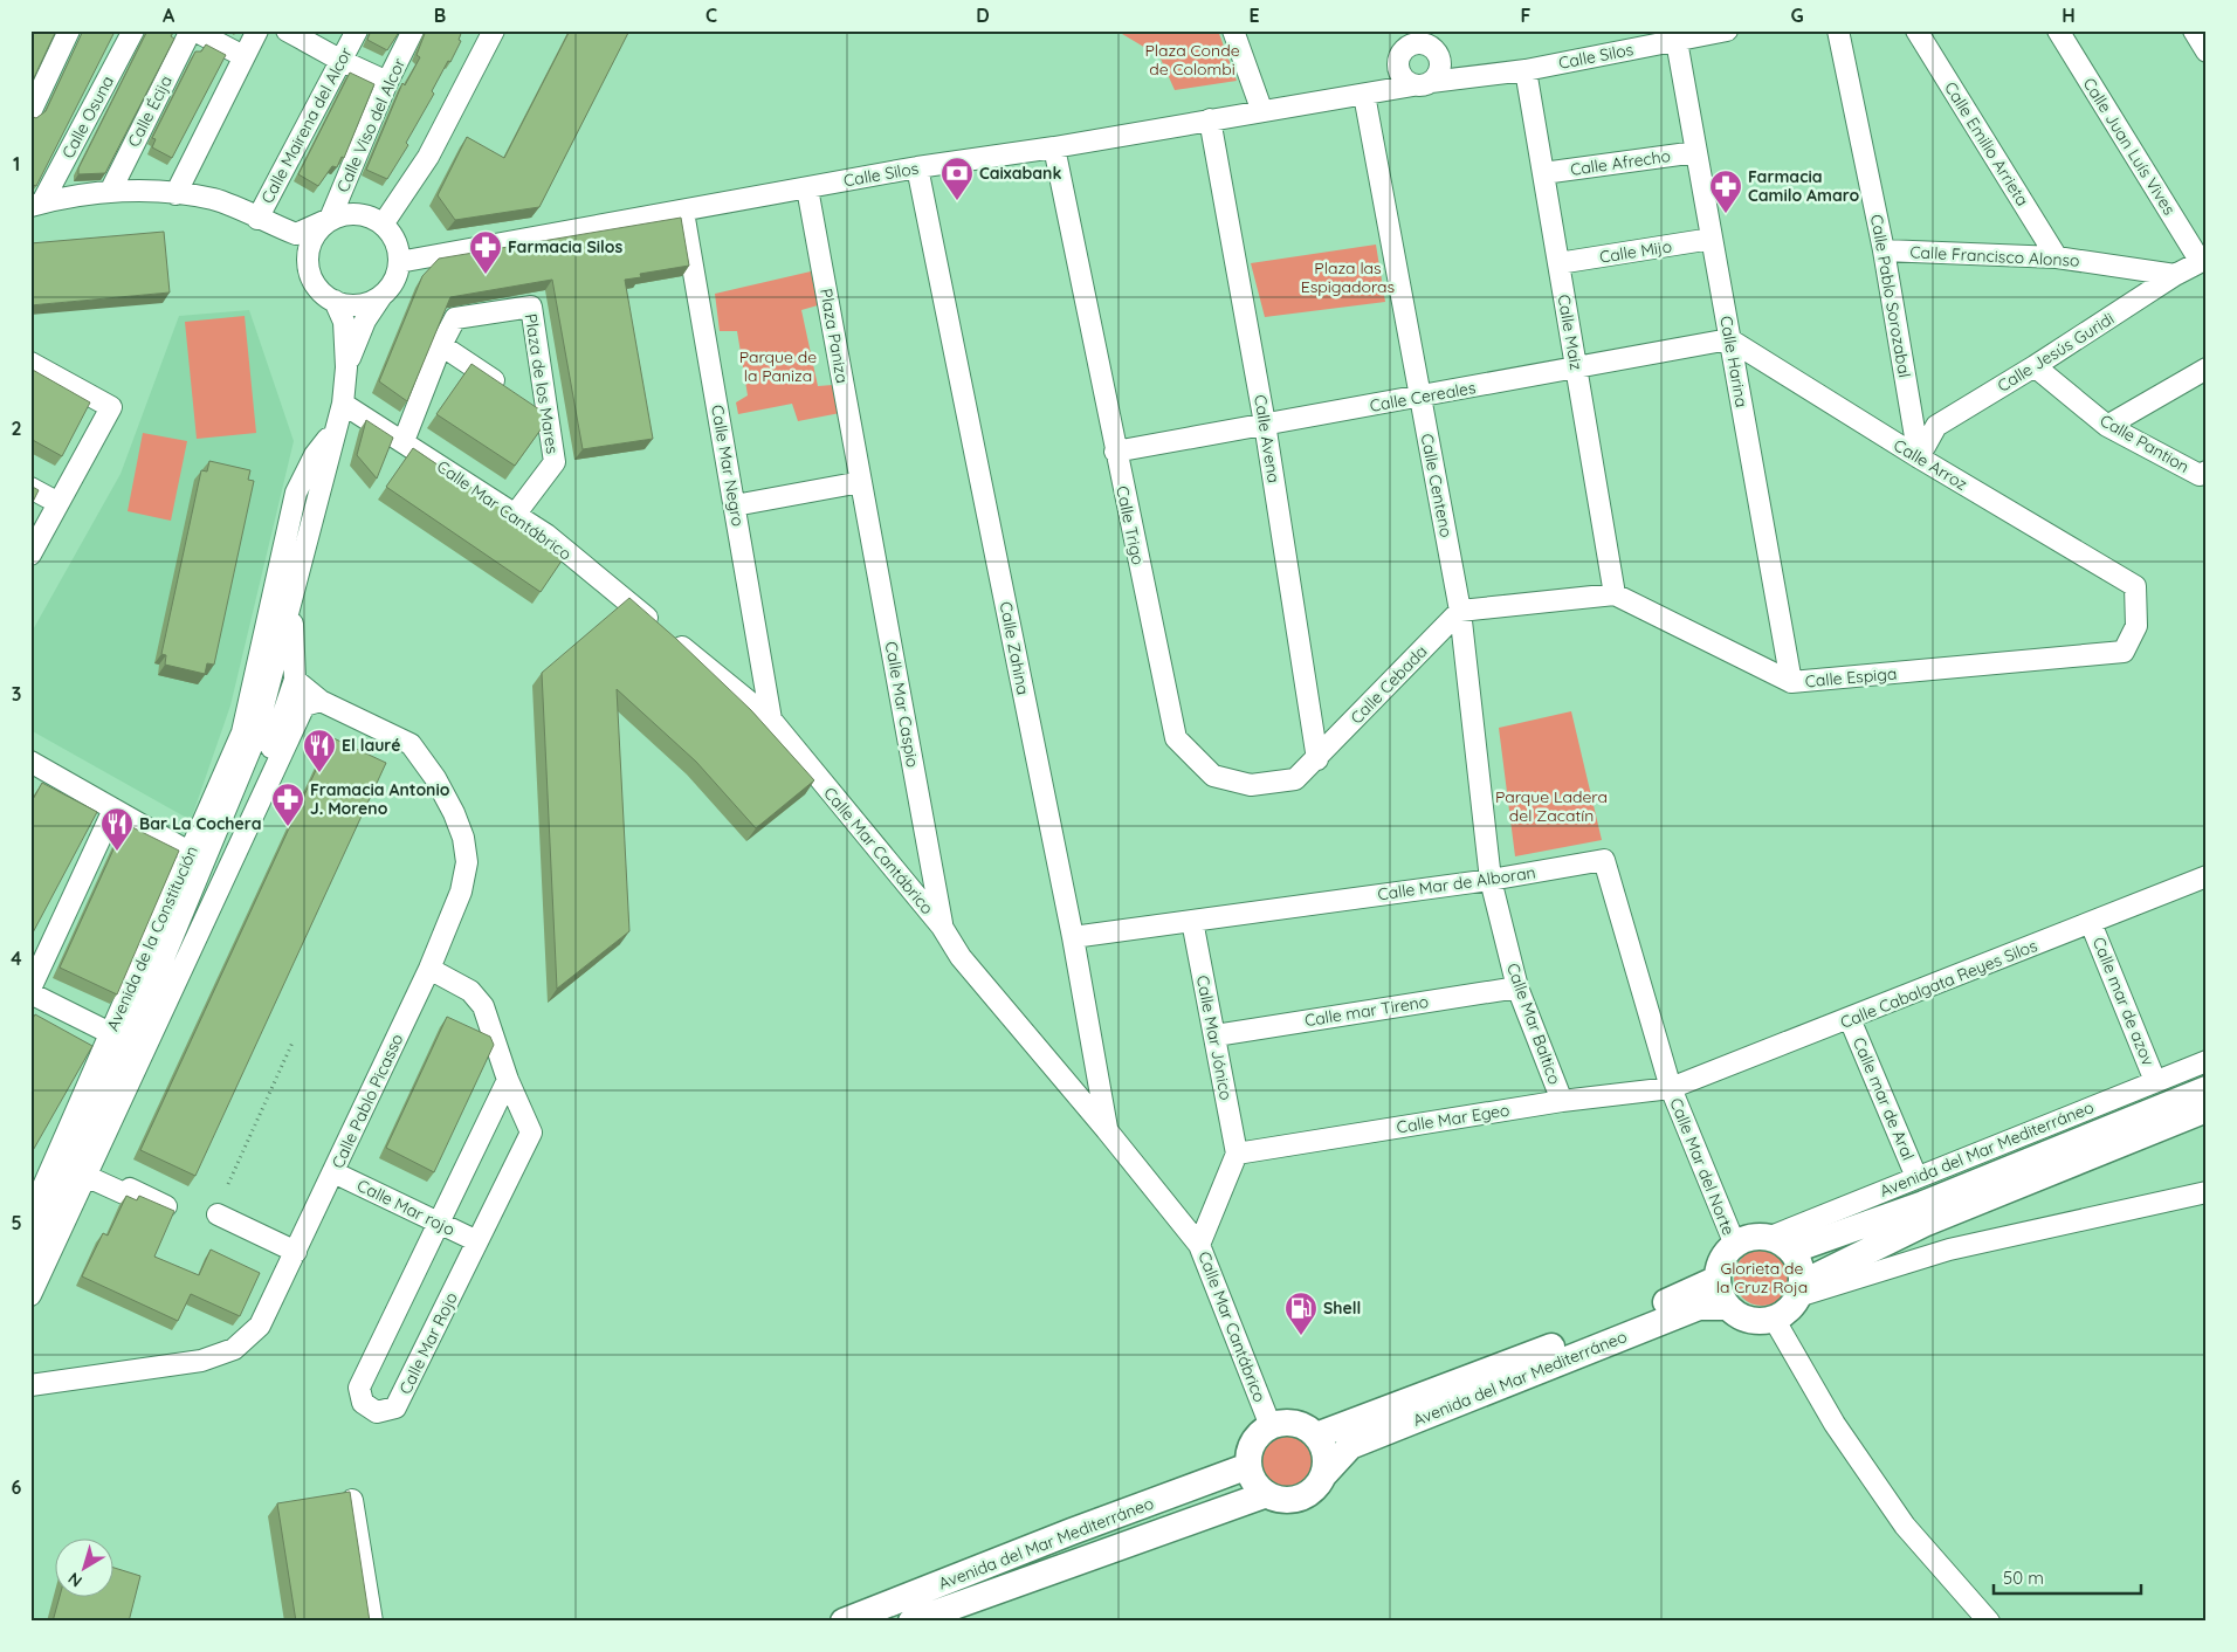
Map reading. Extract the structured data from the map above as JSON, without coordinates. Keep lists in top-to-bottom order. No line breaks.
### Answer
{"streets":{"main road":["Avenida del Mar Mediterráneo"],"street":["Calle Silos","Calle Écija","Calle Osuna","Calle Mairena del Alcor","Calle Viso del Alcor","Calle Emilio Arrieta","Calle Juan Luís Vives","Calle Afrecho","Calle Mijo","Calle Francisco Alonso","Calle Pablo Sorozabal","Calle Maiz","Plaza Paniza","Calle Jesús Guridi","Calle Harina","Plaza de los Mares","Calle Cereales","Calle Avena","Calle Pantion","Calle Arroz","Calle Mar Negro","Calle Centeno","Calle Mar Cantábrico","Calle Trigo","Calle Zahina","Calle Espiga","Calle Cebada","Calle Mar Caspio","Calle Mar de Alboran","Avenida de la Constitución","Calle Cabalgata Reyes Silos","Calle mar de azov","Calle mar Tireno","Calle Mar Baltico","Calle Mar Jónico","Calle mar de Aral","Calle Pablo Picasso","Calle Mar Egeo","Calle Mar del Norte","Calle Mar rojo","Calle Mar Rojo"]},"crossings":[["Calle Silos","Calle Viso del Alcor"],["Calle Silos","Calle Maiz"],["Calle Silos","Plaza Paniza"],["Calle Silos","Calle Harina"],["Calle Silos","Calle Avena"],["Calle Silos","Calle Mar Negro"],["Calle Silos","Calle Centeno"],["Calle Silos","Calle Trigo"],["Calle Silos","Calle Zahina"],["Calle Silos","Avenida de la Constitución"],["Calle Viso del Alcor","Avenida de la Constitución"],["Calle Emilio Arrieta","Calle Francisco Alonso"],["Calle Juan Luís Vives","Calle Jesús Guridi"],["Calle Afrecho","Calle Maiz"],["Calle Afrecho","Calle Harina"],["Calle Mijo","Calle Maiz"],["Calle Mijo","Calle Harina"],["Calle Francisco Alonso","Calle Pablo Sorozabal"],["Calle Francisco Alonso","Calle Jesús Guridi"],["Calle Pablo Sorozabal","Calle Jesús Guridi"],["Calle Pablo Sorozabal","Calle Arroz"],["Calle Maiz","Calle Cereales"],["Calle Maiz","Calle Espiga"],["Plaza Paniza","Calle Mar Caspio"],["Calle Jesús Guridi","Calle Pantion"],["Calle Jesús Guridi","Calle Arroz"],["Calle Harina","Calle Cereales"],["Calle Harina","Calle Arroz"],["Calle Harina","Calle Espiga"],["Plaza de los Mares","Calle Mar Cantábrico"],["Calle Cereales","Calle Avena"],["Calle Cereales","Calle Arroz"],["Calle Cereales","Calle Centeno"],["Calle Cereales","Calle Trigo"],["Calle Avena","Calle Trigo"],["Calle Avena","Calle Cebada"],["Calle Arroz","Calle Espiga"],["Calle Mar Negro","Calle Mar Cantábrico"],["Calle Centeno","Calle Cebada"],["Calle Centeno","Calle Mar de Alboran"],["Calle Centeno","Calle Mar Baltico"],["Calle Mar Cantábrico","Calle Zahina"],["Calle Mar Cantábrico","Calle Mar Caspio"],["Calle Mar Cantábrico","Avenida de la Constitución"],["Calle Mar Cantábrico","Avenida del Mar Mediterráneo"],["Calle Trigo","Calle Cebada"],["Calle Zahina","Calle Mar de Alboran"],["Calle Mar de Alboran","Calle Cabalgata Reyes Silos"],["Calle Mar de Alboran","Calle Mar Baltico"],["Calle Mar de Alboran","Calle Mar Jónico"],["Calle Mar de Alboran","Calle Mar Egeo"],["Calle Mar de Alboran","Calle Mar del Norte"],["Avenida de la Constitución","Calle Pablo Picasso"],["Calle Cabalgata Reyes Silos","Calle mar de azov"],["Calle Cabalgata Reyes Silos","Calle mar de Aral"],["Calle Cabalgata Reyes Silos","Calle Mar Egeo"],["Calle Cabalgata Reyes Silos","Calle Mar del Norte"],["Calle mar de azov","Avenida del Mar Mediterráneo"],["Calle mar Tireno","Calle Mar Baltico"],["Calle mar Tireno","Calle Mar Jónico"],["Calle Mar Baltico","Calle Mar Egeo"],["Calle Mar Jónico","Calle Mar Egeo"],["Calle mar de Aral","Avenida del Mar Mediterráneo"],["Calle Pablo Picasso","Calle Mar rojo"],["Calle Pablo Picasso","Calle Mar Rojo"],["Calle Mar Egeo","Calle Mar del Norte"],["Avenida del Mar Mediterráneo","Calle Mar del Norte"],["Calle Mar rojo","Calle Mar Rojo"]],"parks":["Plaza Conde de Colombi","Plaza las Espigadoras","Parque de la Paniza","Parque Ladera del Zacatín","Glorieta de la Cruz Roja"],"places":{"bank":["Caixabank"],"pharmacy":["Farmacia Camilo Amaro","Farmacia Silos","Framacia Antonio J. Moreno"],"restaurant":["El lauré","Bar La Cochera"],"fuel station":["Shell"]},"scale_bar":"50 m","north":"bottom left","grid":{"columns":["A","B","C","D","E","F","G","H"],"rows":["1","2","3","4","5","6"]}}
